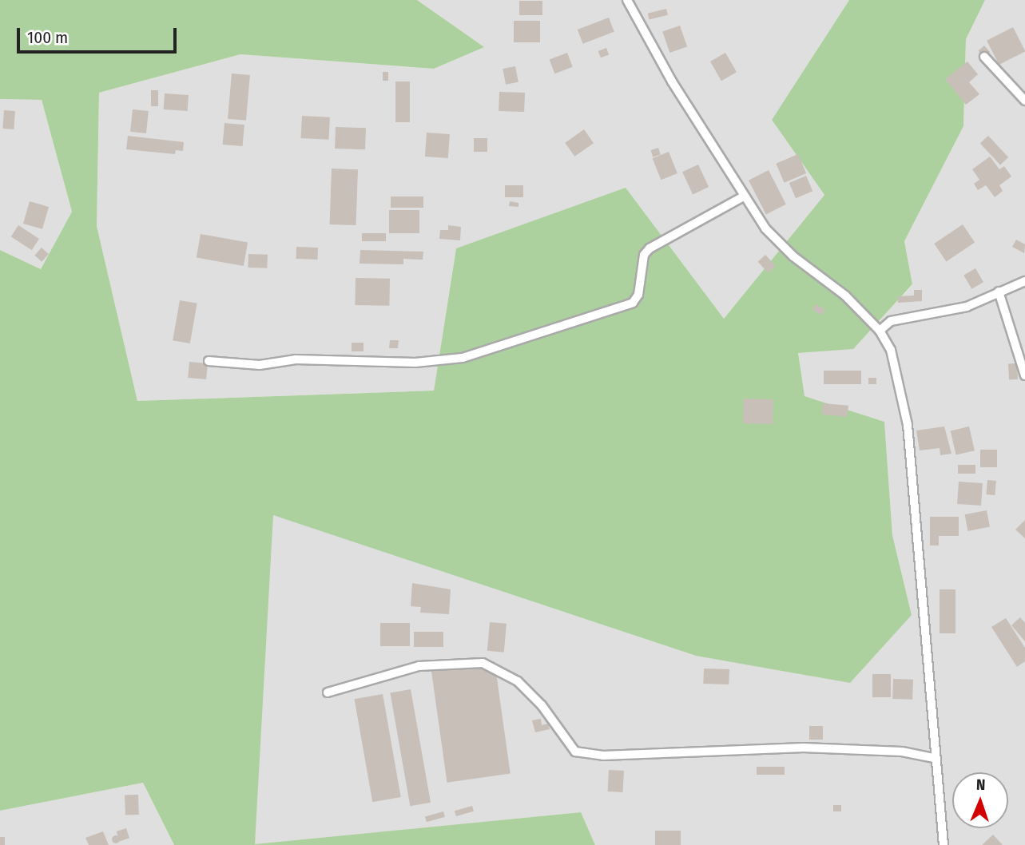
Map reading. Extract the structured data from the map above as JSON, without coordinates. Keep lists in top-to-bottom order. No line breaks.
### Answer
{"scale_bar":"100 m","north":"top"}
